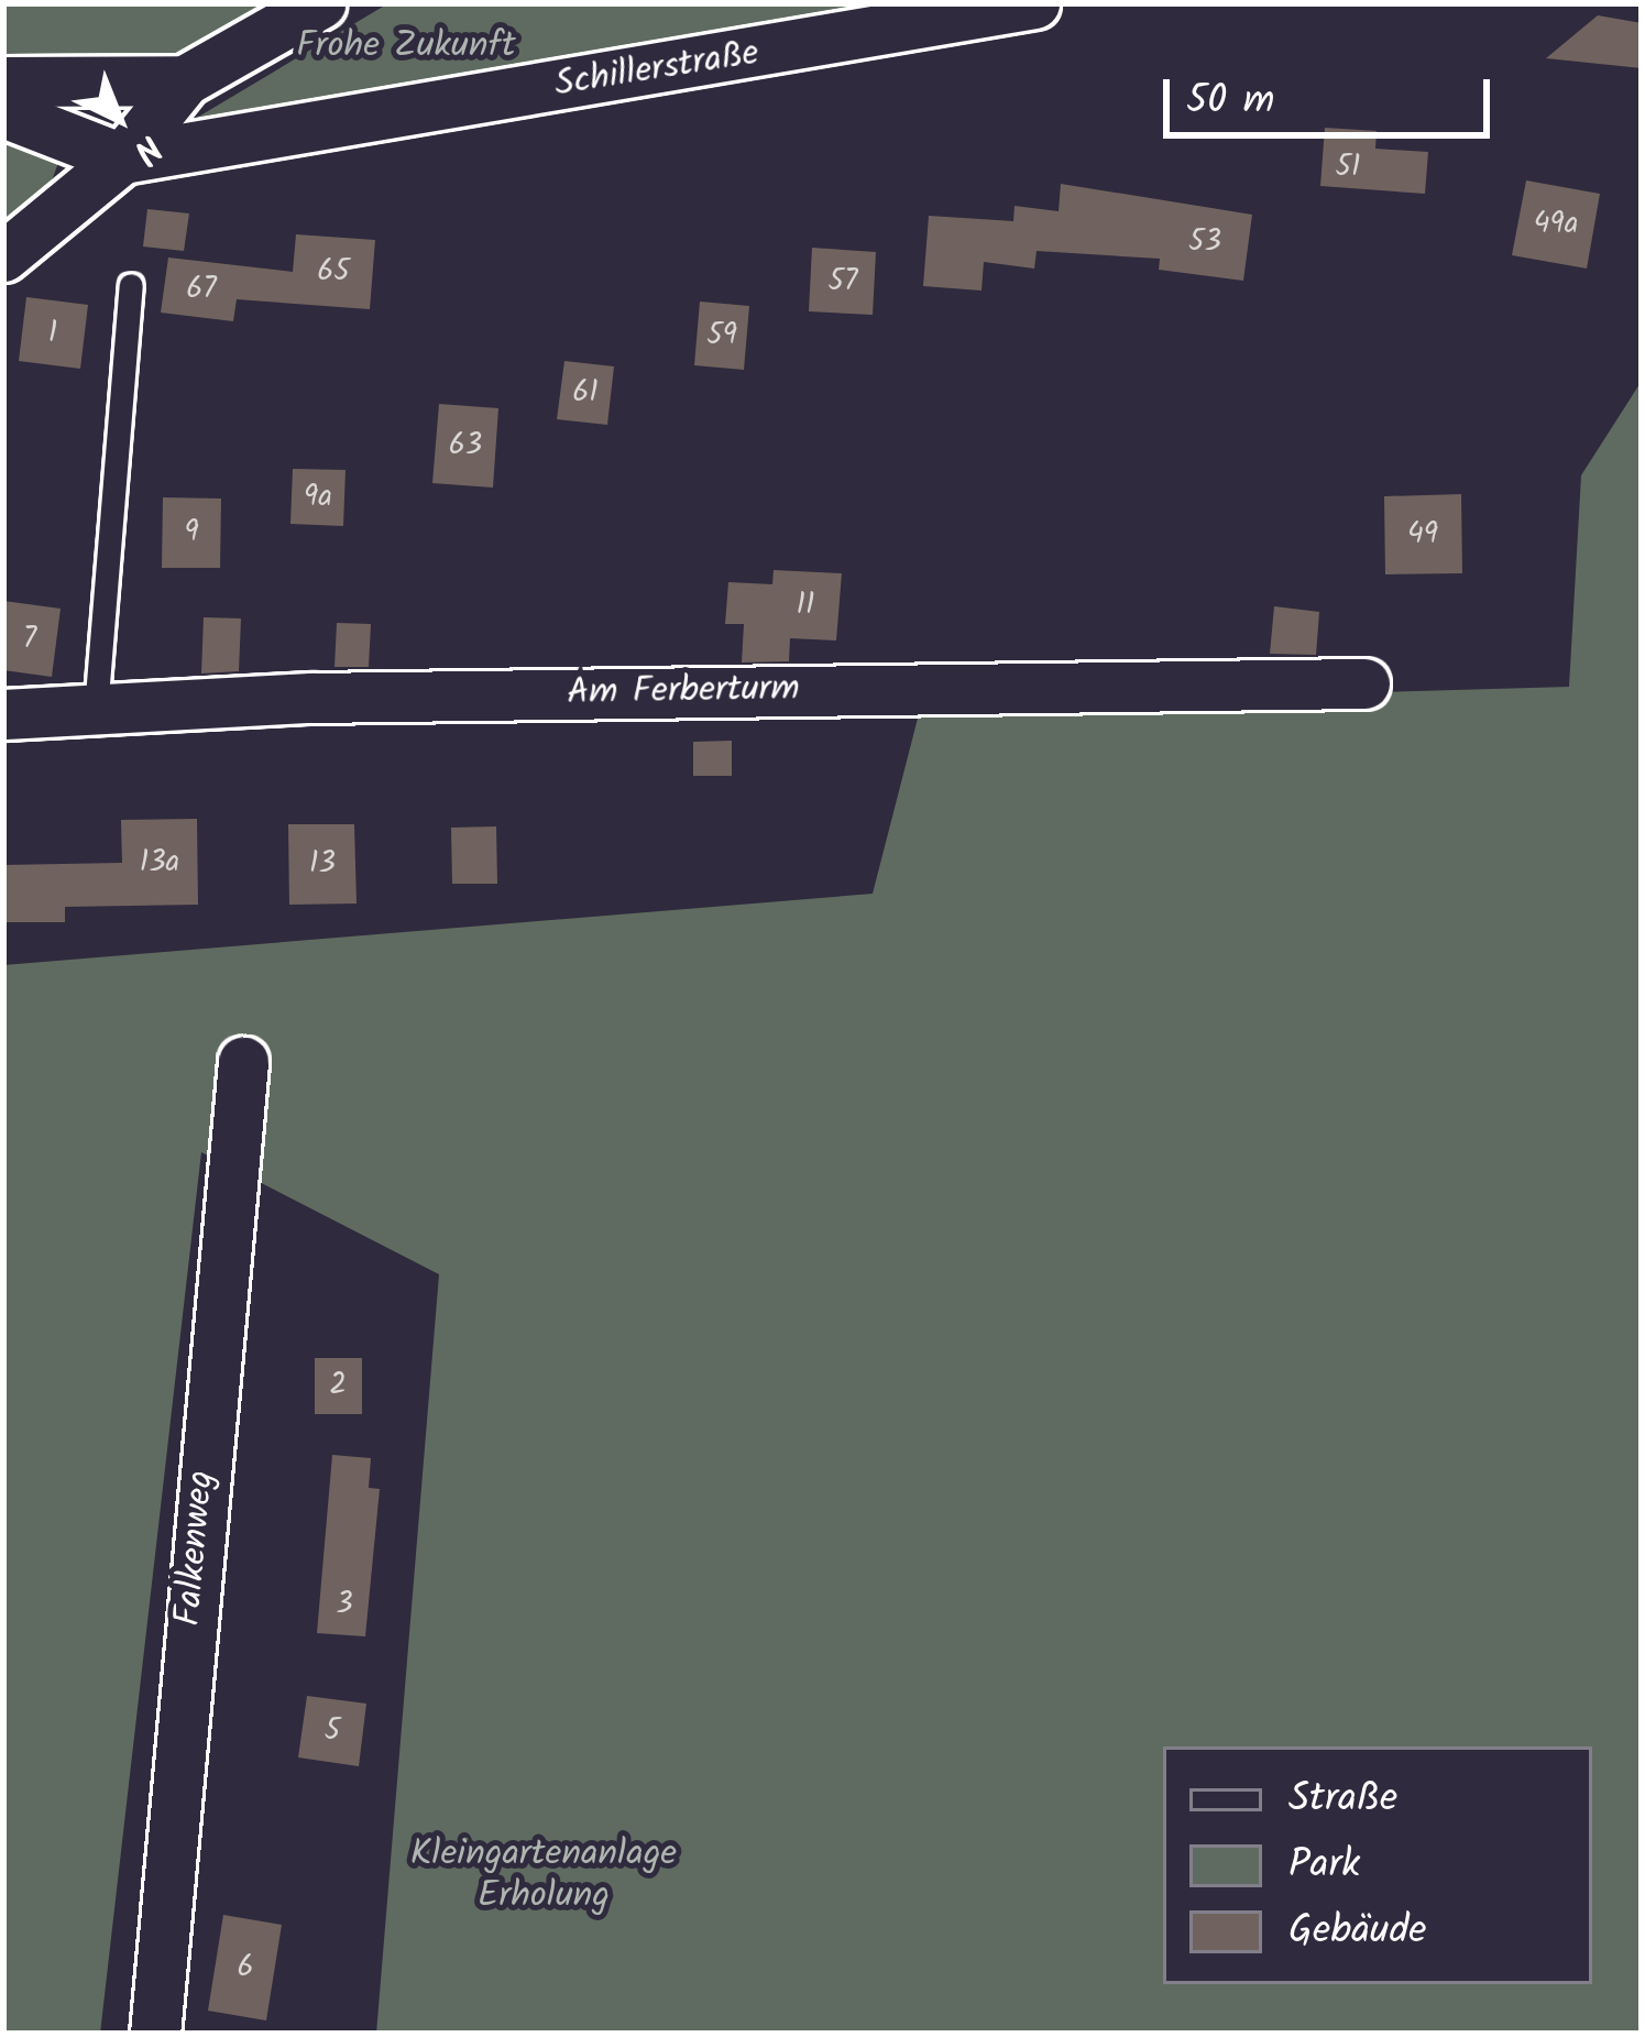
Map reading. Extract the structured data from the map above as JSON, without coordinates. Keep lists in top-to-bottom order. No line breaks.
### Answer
{"streets":{"street":["Schillerstraße","Am Ferberturm","Falkenweg"]},"parks":["Frohe Zukunft","Kleingartenanlage Erholung"],"house_numbers":["51","49a","53","65","57","67","1","59","61","63","9a","9","49","11","7","13a","13","2","3","5","6"],"legend":["Straße","Park","Gebäude"],"scale_bar":"50 m","north":"bottom right"}
